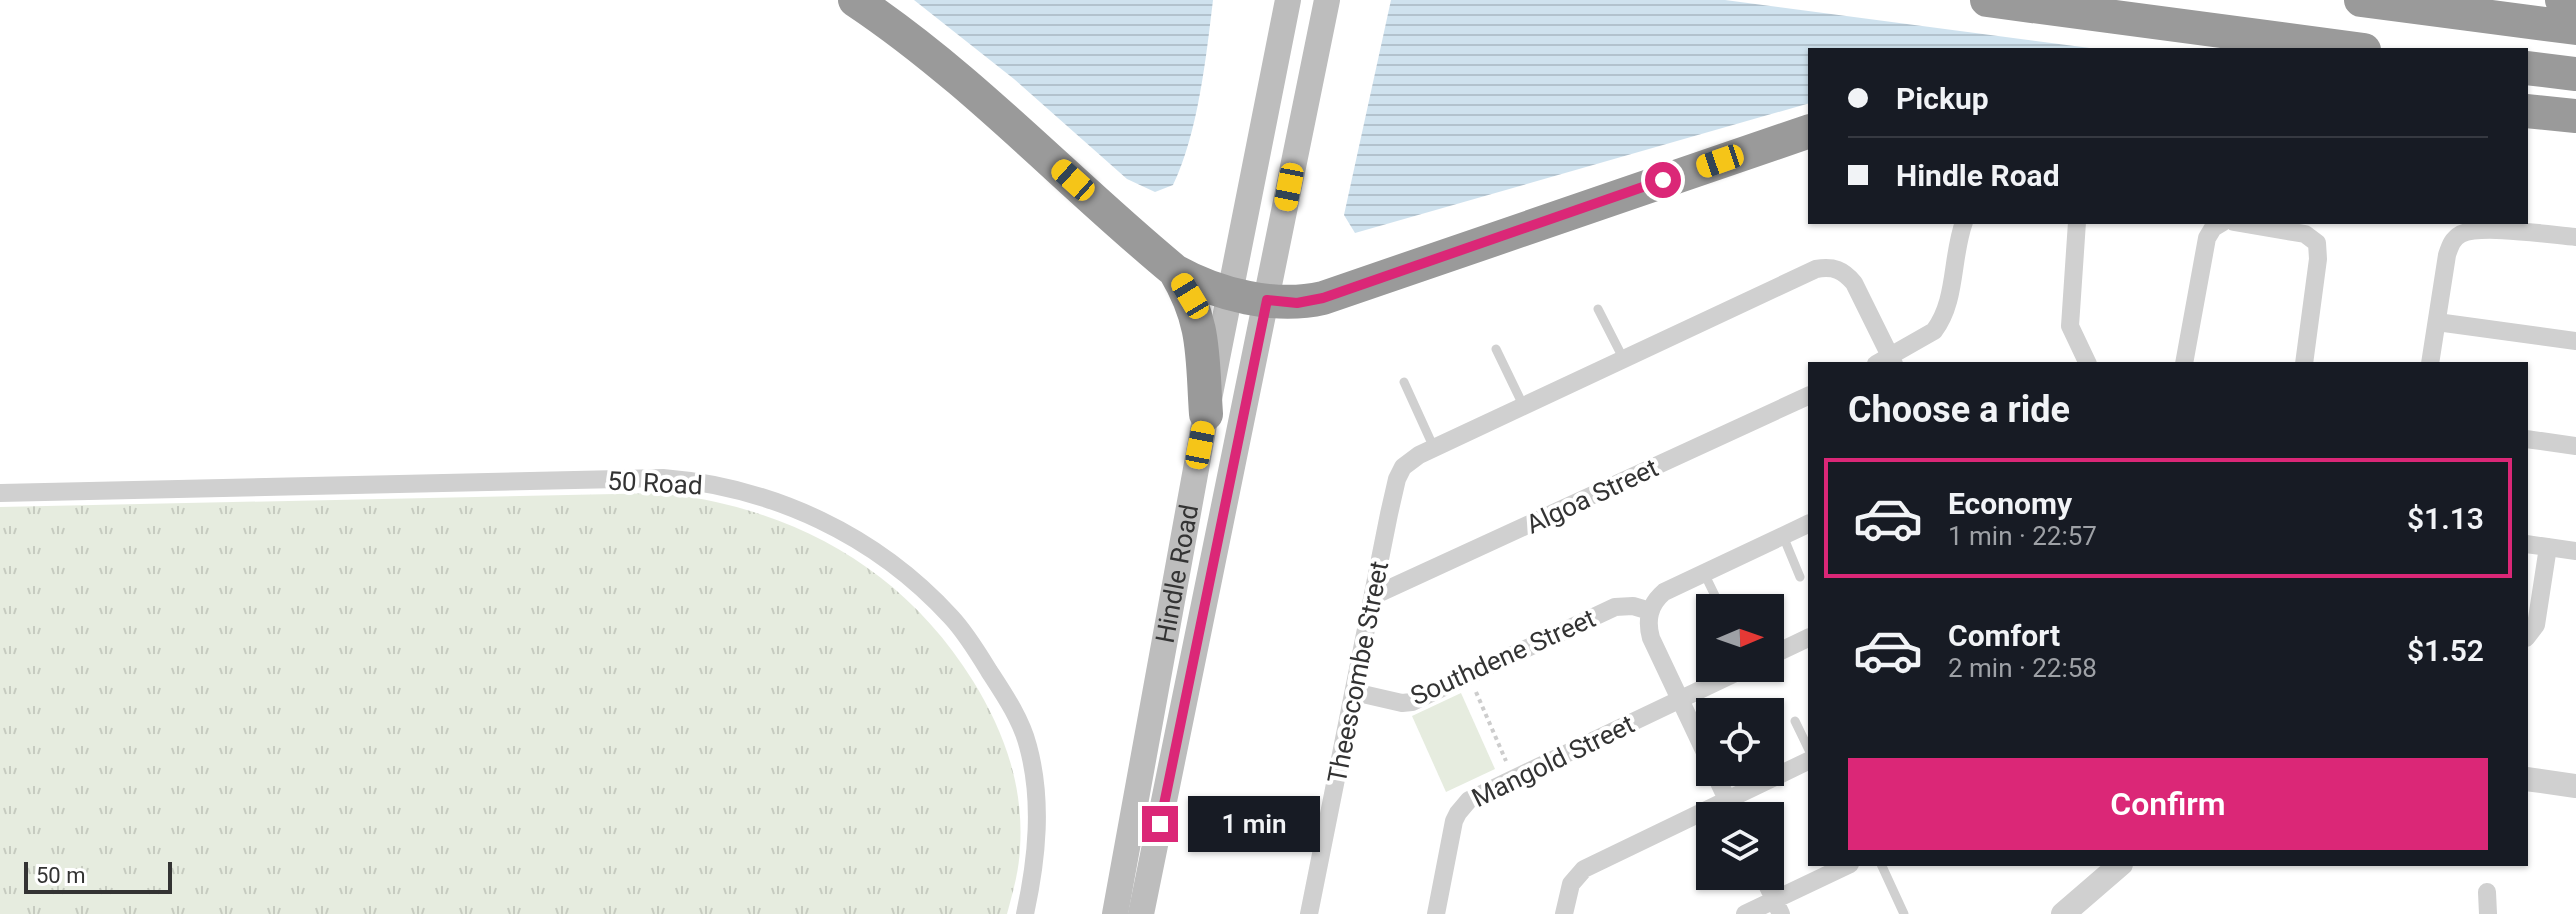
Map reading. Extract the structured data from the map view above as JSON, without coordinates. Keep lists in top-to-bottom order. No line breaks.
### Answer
{"streets":{"main road":["Hindle Road"],"street":["50 Road","Algoa Street","Southdene Street","Theescombe Street","Mangold Street"]},"crossings":[["Algoa Street","Theescombe Street"],["Southdene Street","Theescombe Street"]],"scale_bar":"50 m","north":"right","page":{"banner":["Pickup","Hindle Road"],"heading":"Choose a ride","list":[{"name":"Economy","note":"1 min · 22:57","value":"$1.13"},{"name":"Comfort","note":"2 min · 22:58","value":"$1.52"}],"buttons":"Confirm","bubble":"1 min","scale":"50 m"}}
